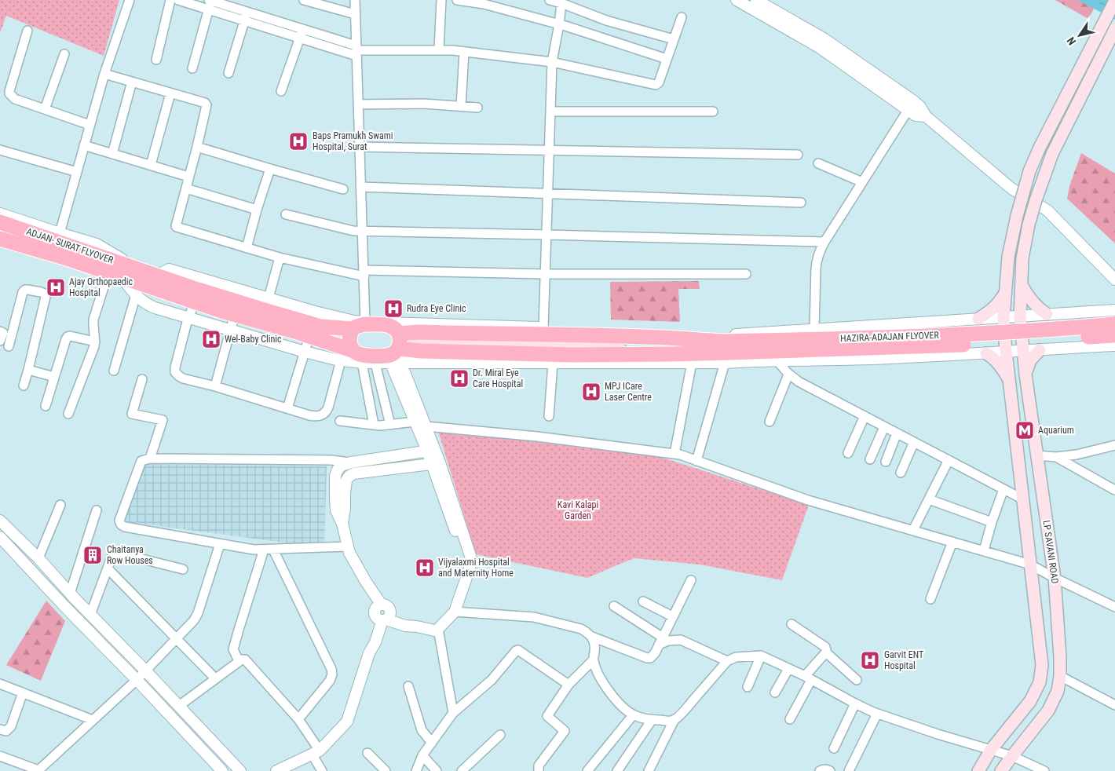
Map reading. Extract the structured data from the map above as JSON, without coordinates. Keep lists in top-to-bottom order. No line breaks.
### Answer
{"streets":{"highway":["ADJAN- SURAT FLYOVER","HAZIRA-ADAJAN FLYOVER"],"main road":["LP SAVANI ROAD"]},"crossings":[["ADJAN- SURAT FLYOVER","HAZIRA-ADAJAN FLYOVER"]],"parks":["Kavi Kalapi Garden"],"places":{"hospital":["Baps Pramukh Swami Hospital, Surat","Ajay Orthopaedic Hospital","Rudra Eye Clinic","Wel-Baby Clinic","Dr. Miral Eye Care Hospital","MPJ ICare Laser Centre","Vijyalaxmi Hospital and Maternity Home","Garvit ENT Hospital"],"metro station":["Aquarium"],"building":["Chaitanya Row Houses"]},"north":"bottom left"}
